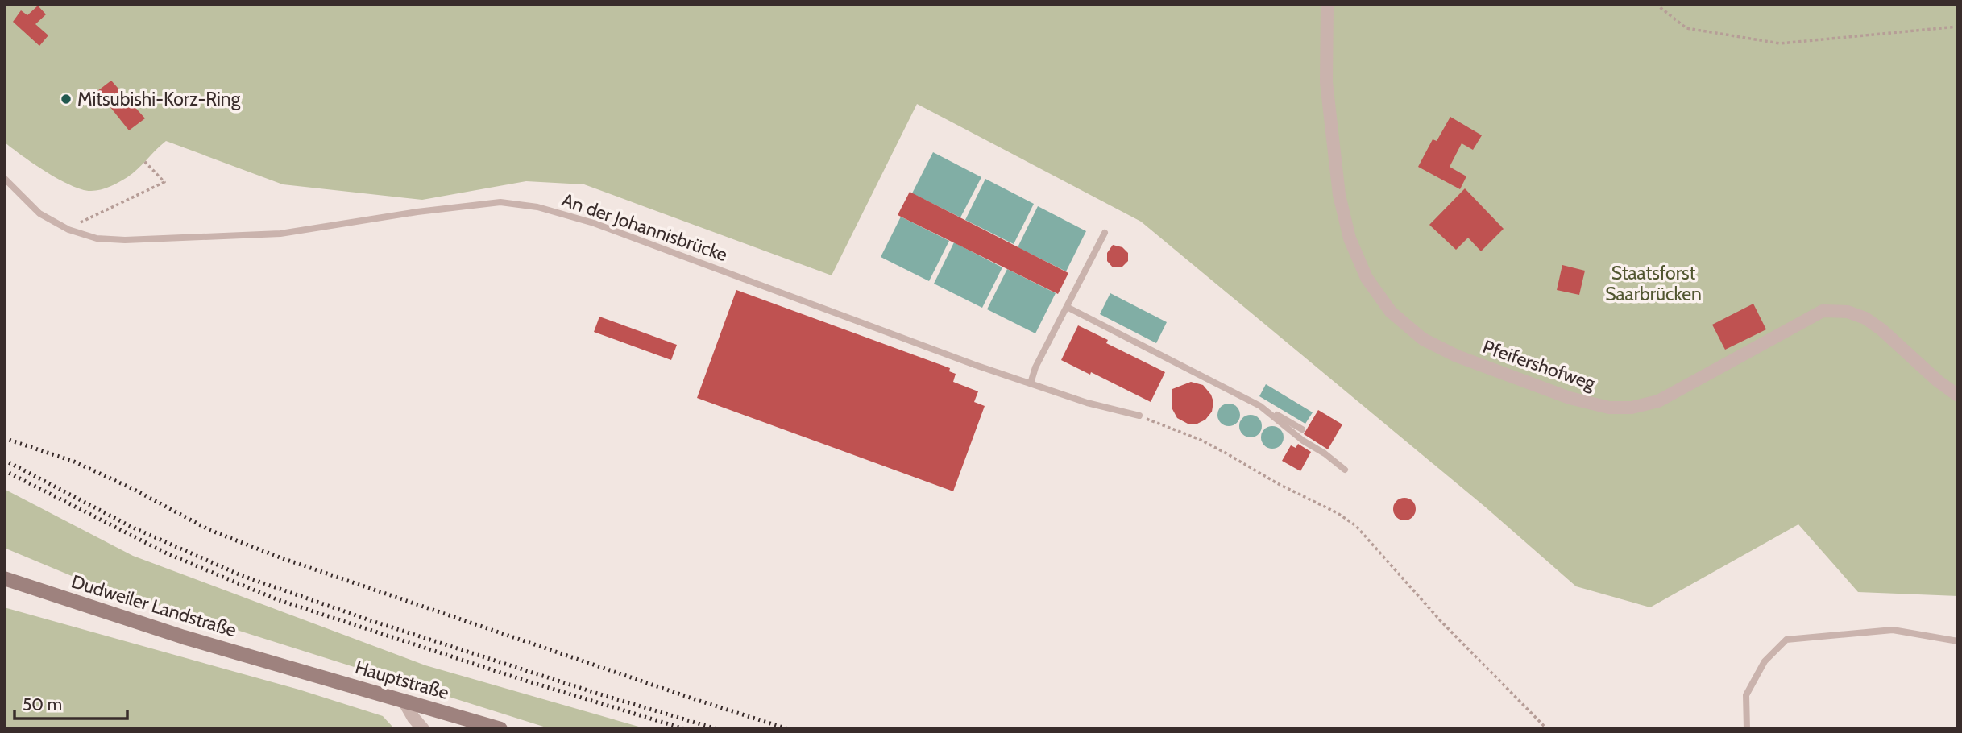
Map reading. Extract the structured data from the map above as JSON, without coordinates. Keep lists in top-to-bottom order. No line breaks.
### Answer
{"streets":{"main road":["Dudweiler Landstraße","Hauptstraße"],"street":["Pfeifershofweg"],"lane":["An der Johannisbrücke"]},"crossings":[["Dudweiler Landstraße","Hauptstraße"]],"parks":["Staatsforst Saarbrücken"],"places":["Mitsubishi-Korz-Ring"],"scale_bar":"50 m"}
